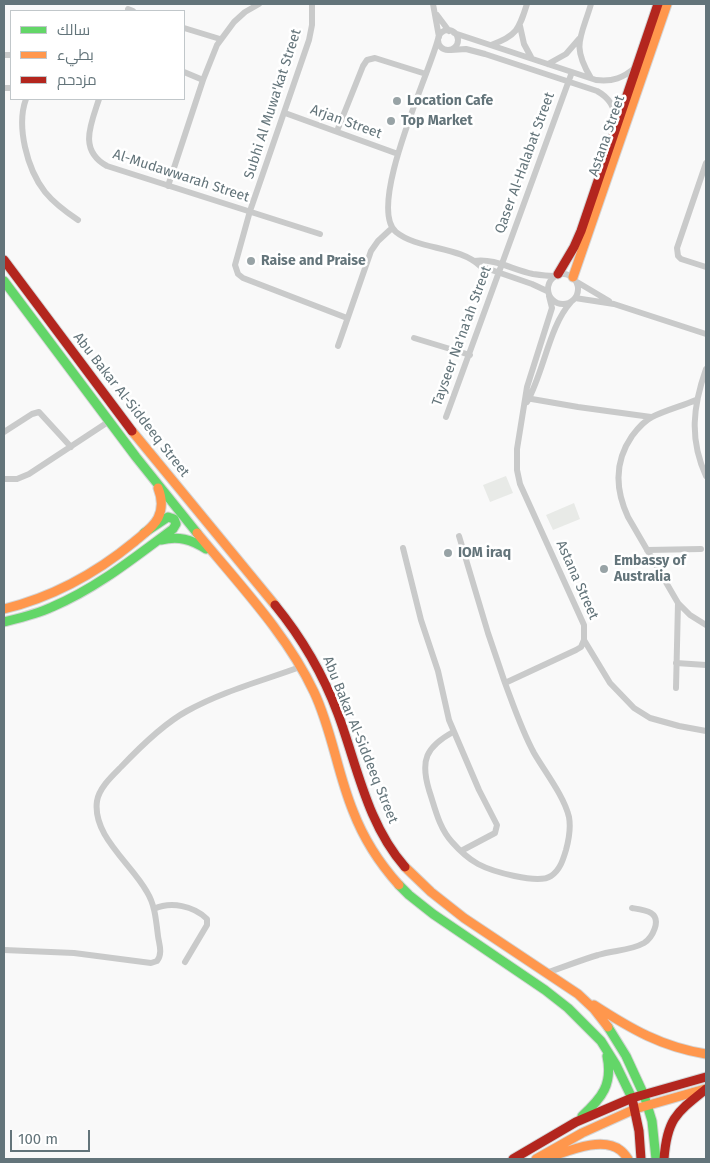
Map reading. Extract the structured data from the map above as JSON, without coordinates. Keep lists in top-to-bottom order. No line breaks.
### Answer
{"streets":{"main road":["Astana Street","Abu Bakar Al-Siddeeq Street"],"street":["Subhi Al Muwa'kat Street","Arjan Street","Qaser Al-Halabat Street","Al-Mudawwarah Street","Tayseer Na'na'ah Street"]},"crossings":[["Subhi Al Muwa'kat Street","Arjan Street"],["Subhi Al Muwa'kat Street","Al-Mudawwarah Street"],["Qaser Al-Halabat Street","Tayseer Na'na'ah Street"]],"places":["Location Cafe","Top Market","Raise and Praise","IOM iraq","Embassy of Australia"],"legend":["سالك","بطيء","مزدحم"],"scale_bar":"100 m"}
